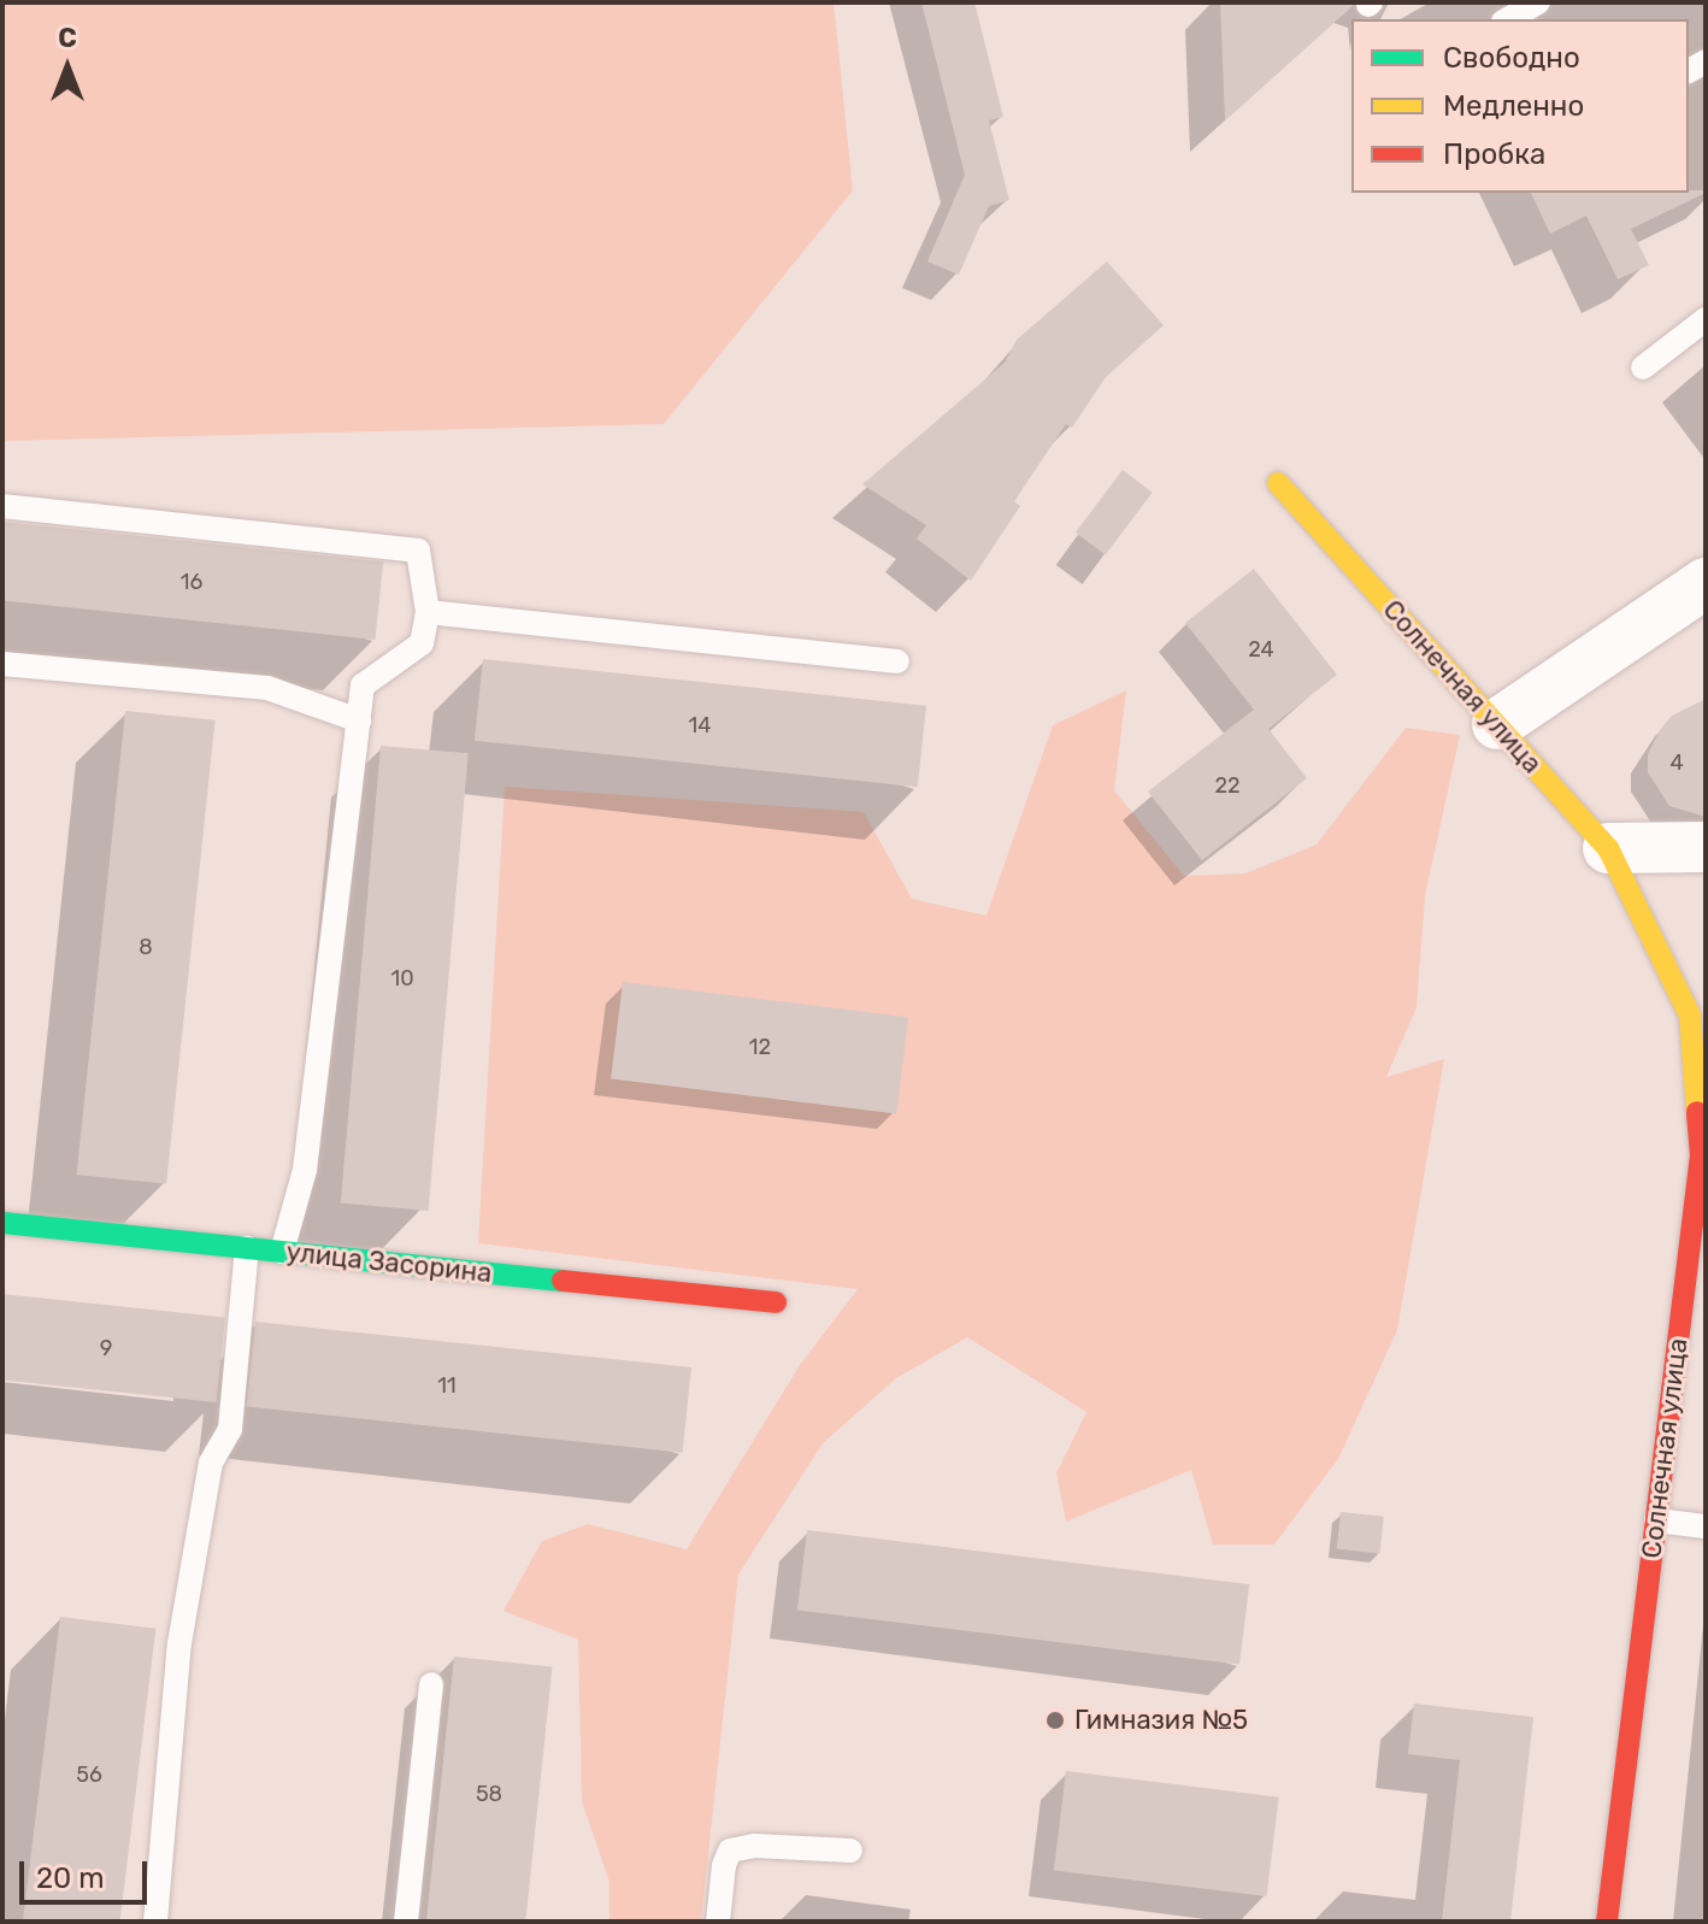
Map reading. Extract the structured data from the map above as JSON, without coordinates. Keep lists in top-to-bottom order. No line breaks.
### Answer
{"streets":{"street":["Солнечная улица","улица Засорина"]},"places":["Гимназия №5"],"house_numbers":["16","24","14","4","22","8","10","12","9","11","56","58"],"legend":["Свободно","Медленно","Пробка"],"scale_bar":"20 m","north":"top"}
